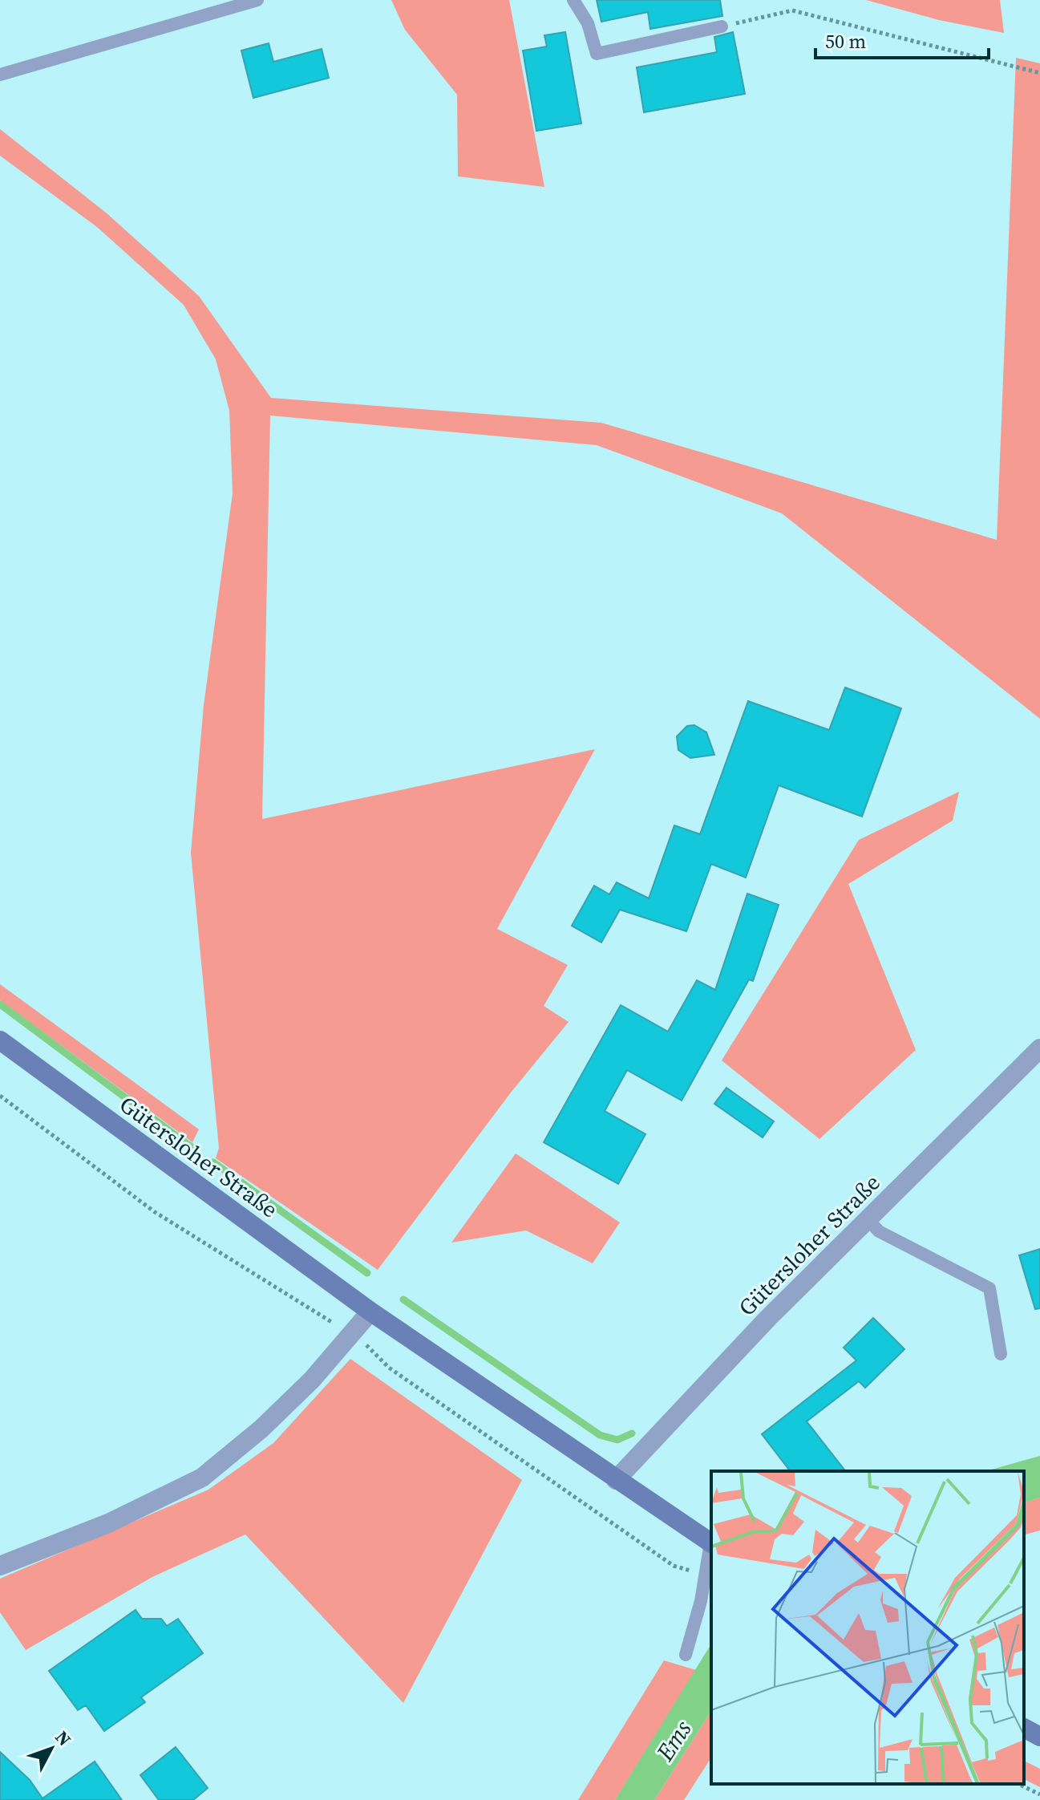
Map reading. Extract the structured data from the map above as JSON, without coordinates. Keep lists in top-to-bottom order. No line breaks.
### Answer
{"streets":{"main road":["Gütersloher Straße"]},"water":["Ems"],"scale_bar":"50 m","north":"top right"}
